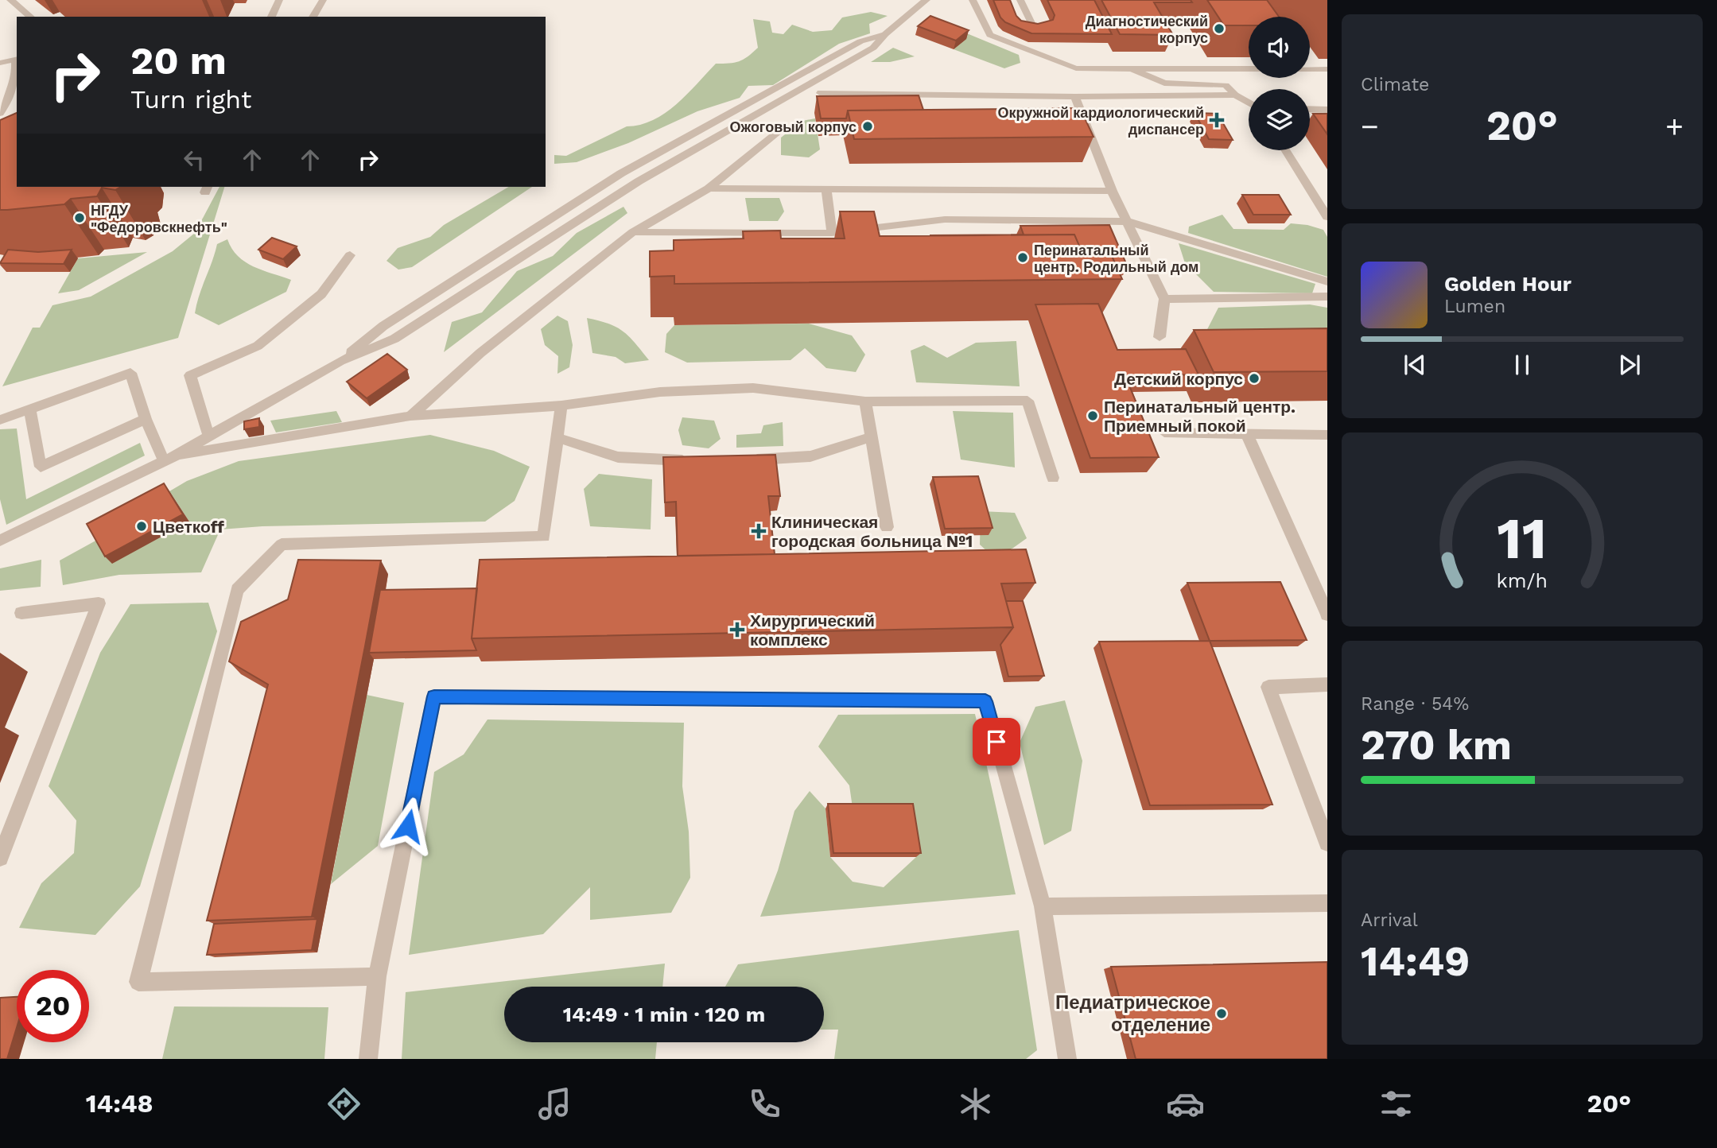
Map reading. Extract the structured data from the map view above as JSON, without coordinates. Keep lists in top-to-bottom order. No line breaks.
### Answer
{"places":{"other":["Диагностический корпус","Ожоговый корпус","НГДУ \"Федоровскнефть\"","Перинатальный центр. Родильный дом","Детский корпус","Перинатальный центр. Приемный покой","Цветкоff","Педиатрическое отделение"],"health":["Окружной кардиологический диспансер","Клиническая городская больница №1","Хирургический комплекс"]},"page":{"tile":["Climate",["Range · 54%","270 km"],["Arrival","14:49"]],"turn":["20 m","Turn right"],"heat":["−","20°","+"],"song":["Golden Hour","Lumen"],"limit":"20","trip":"14:49 · 1 min · 120 m","tabs":["14:48","20°"],"gauge":["11","km/h"]}}
